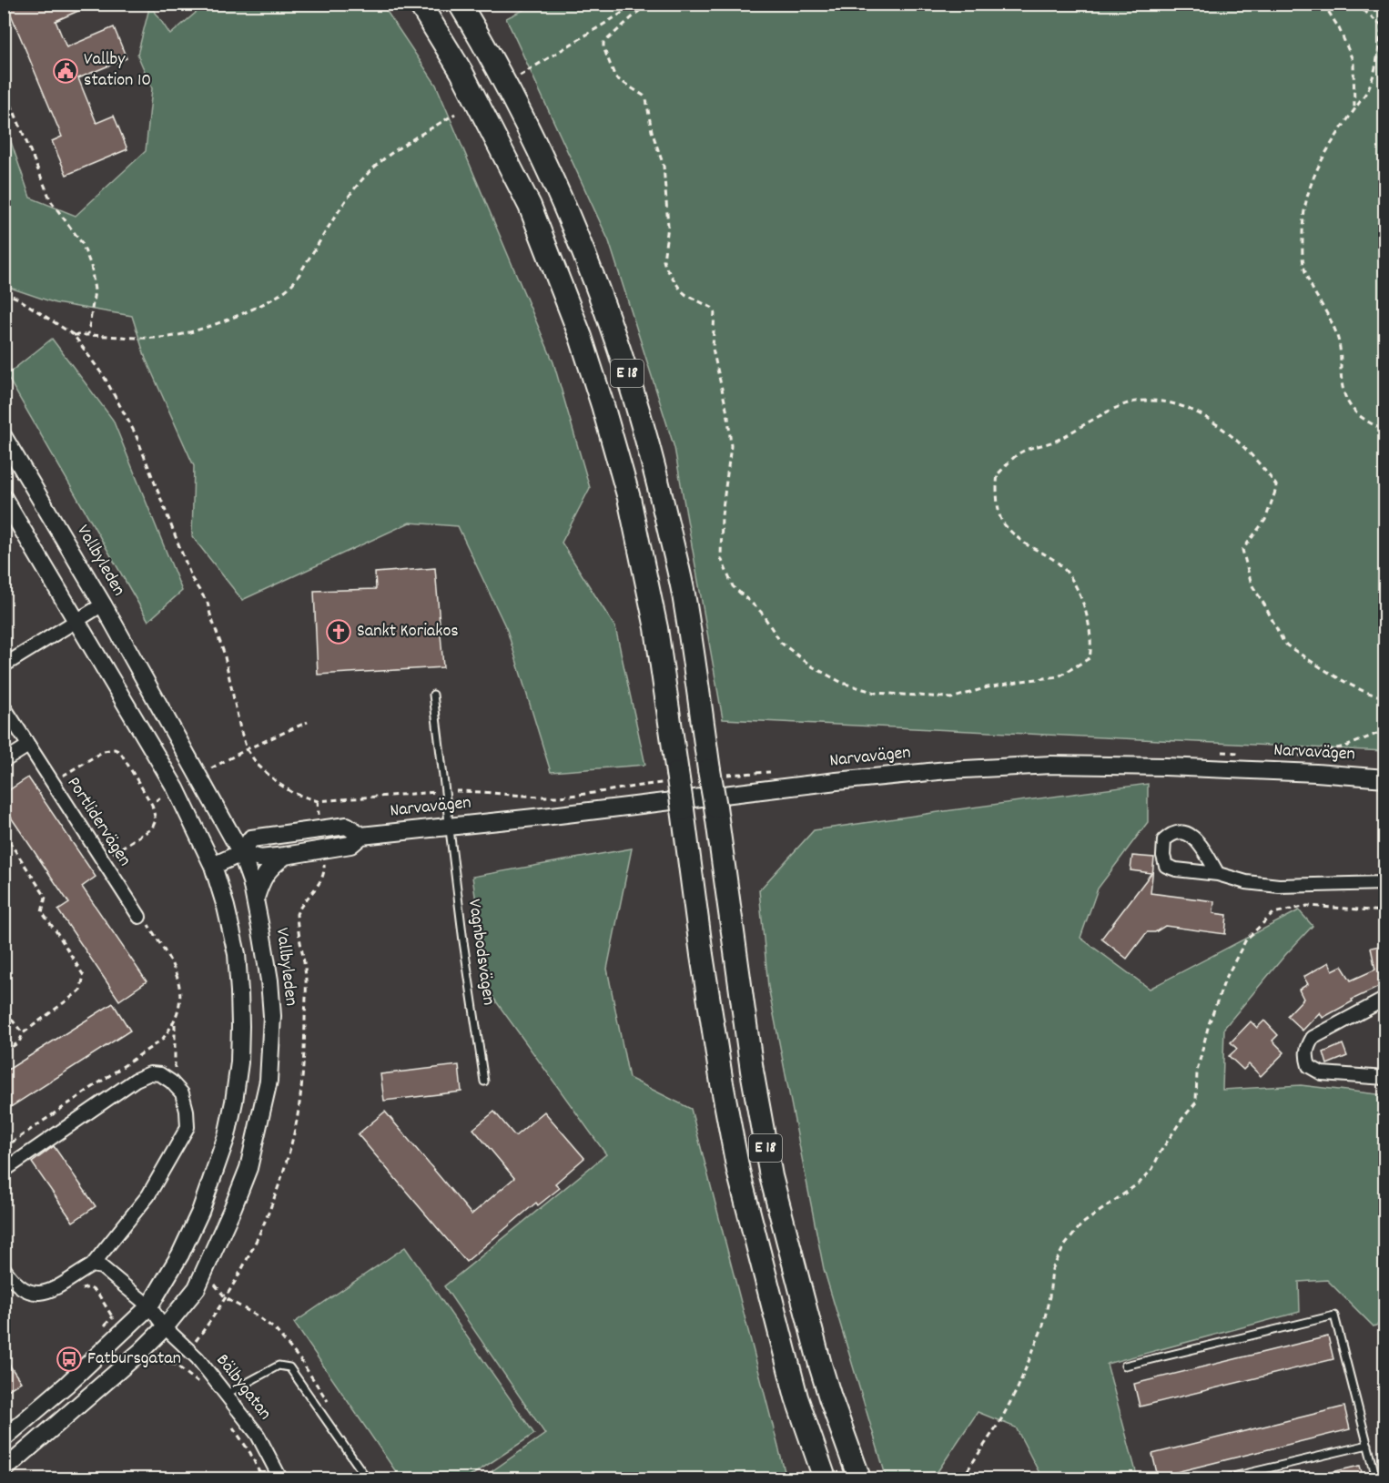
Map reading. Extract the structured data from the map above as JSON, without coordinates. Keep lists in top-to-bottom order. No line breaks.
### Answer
{"streets":{"highway":["E 18"],"main road":["Vallbyleden","Narvavägen"],"street":["Portlidervägen","Bälbygatan"],"lane":["Vagnbodsvägen"]},"crossings":[["Vallbyleden","Narvavägen"],["Vallbyleden","Bälbygatan"],["Narvavägen","Vagnbodsvägen"]],"places":{"public building":["Vallby station 10"],"church":["Sankt Koriakos"],"bus stop":["Fatbursgatan"]}}
